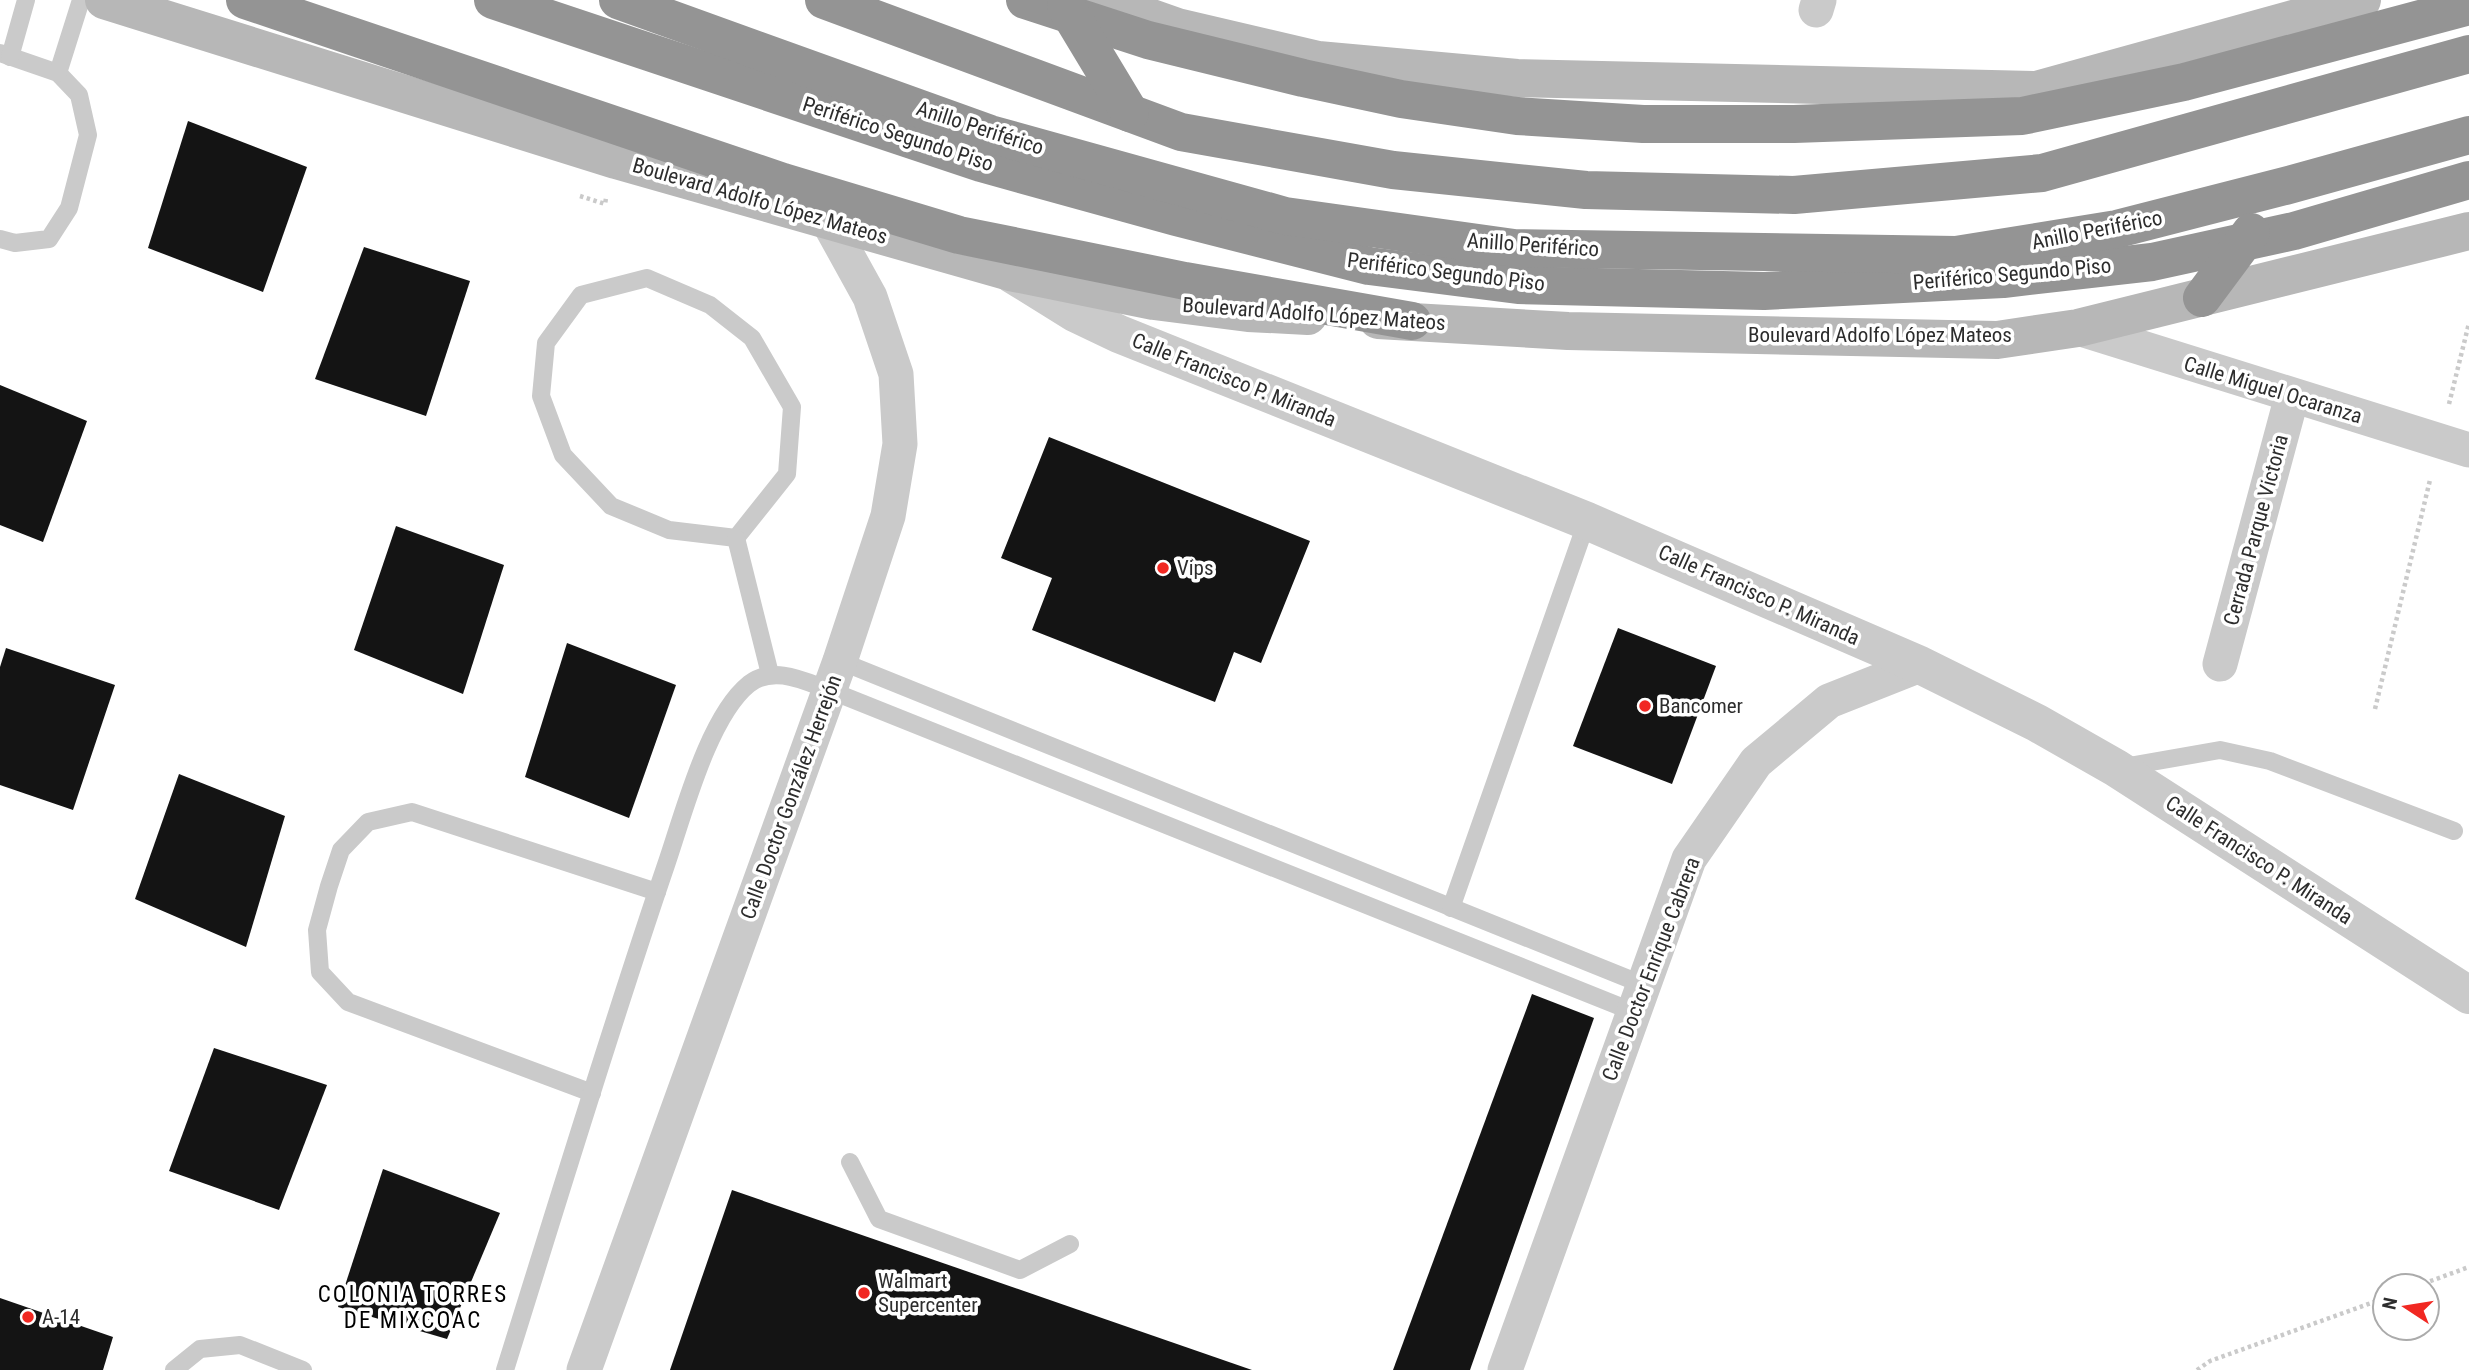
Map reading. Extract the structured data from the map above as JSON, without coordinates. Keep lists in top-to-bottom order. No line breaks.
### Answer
{"streets":{"highway":["Anillo Periférico","Periférico Segundo Piso"],"main road":["Boulevard Adolfo López Mateos"],"street":["Calle Francisco P. Miranda","Calle Miguel Ocaranza","Cerrada Parque Victoria","Calle Doctor González Herrejón","Calle Doctor Enrique Cabrera"]},"crossings":[["Boulevard Adolfo López Mateos","Calle Francisco P. Miranda"],["Boulevard Adolfo López Mateos","Calle Miguel Ocaranza"],["Boulevard Adolfo López Mateos","Calle Doctor González Herrejón"],["Calle Francisco P. Miranda","Calle Doctor Enrique Cabrera"],["Calle Miguel Ocaranza","Cerrada Parque Victoria"]],"districts":["COLONIA TORRES DE MIXCOAC"],"places":["Vips","Bancomer","Walmart Supercenter","A-14"],"north":"left"}
